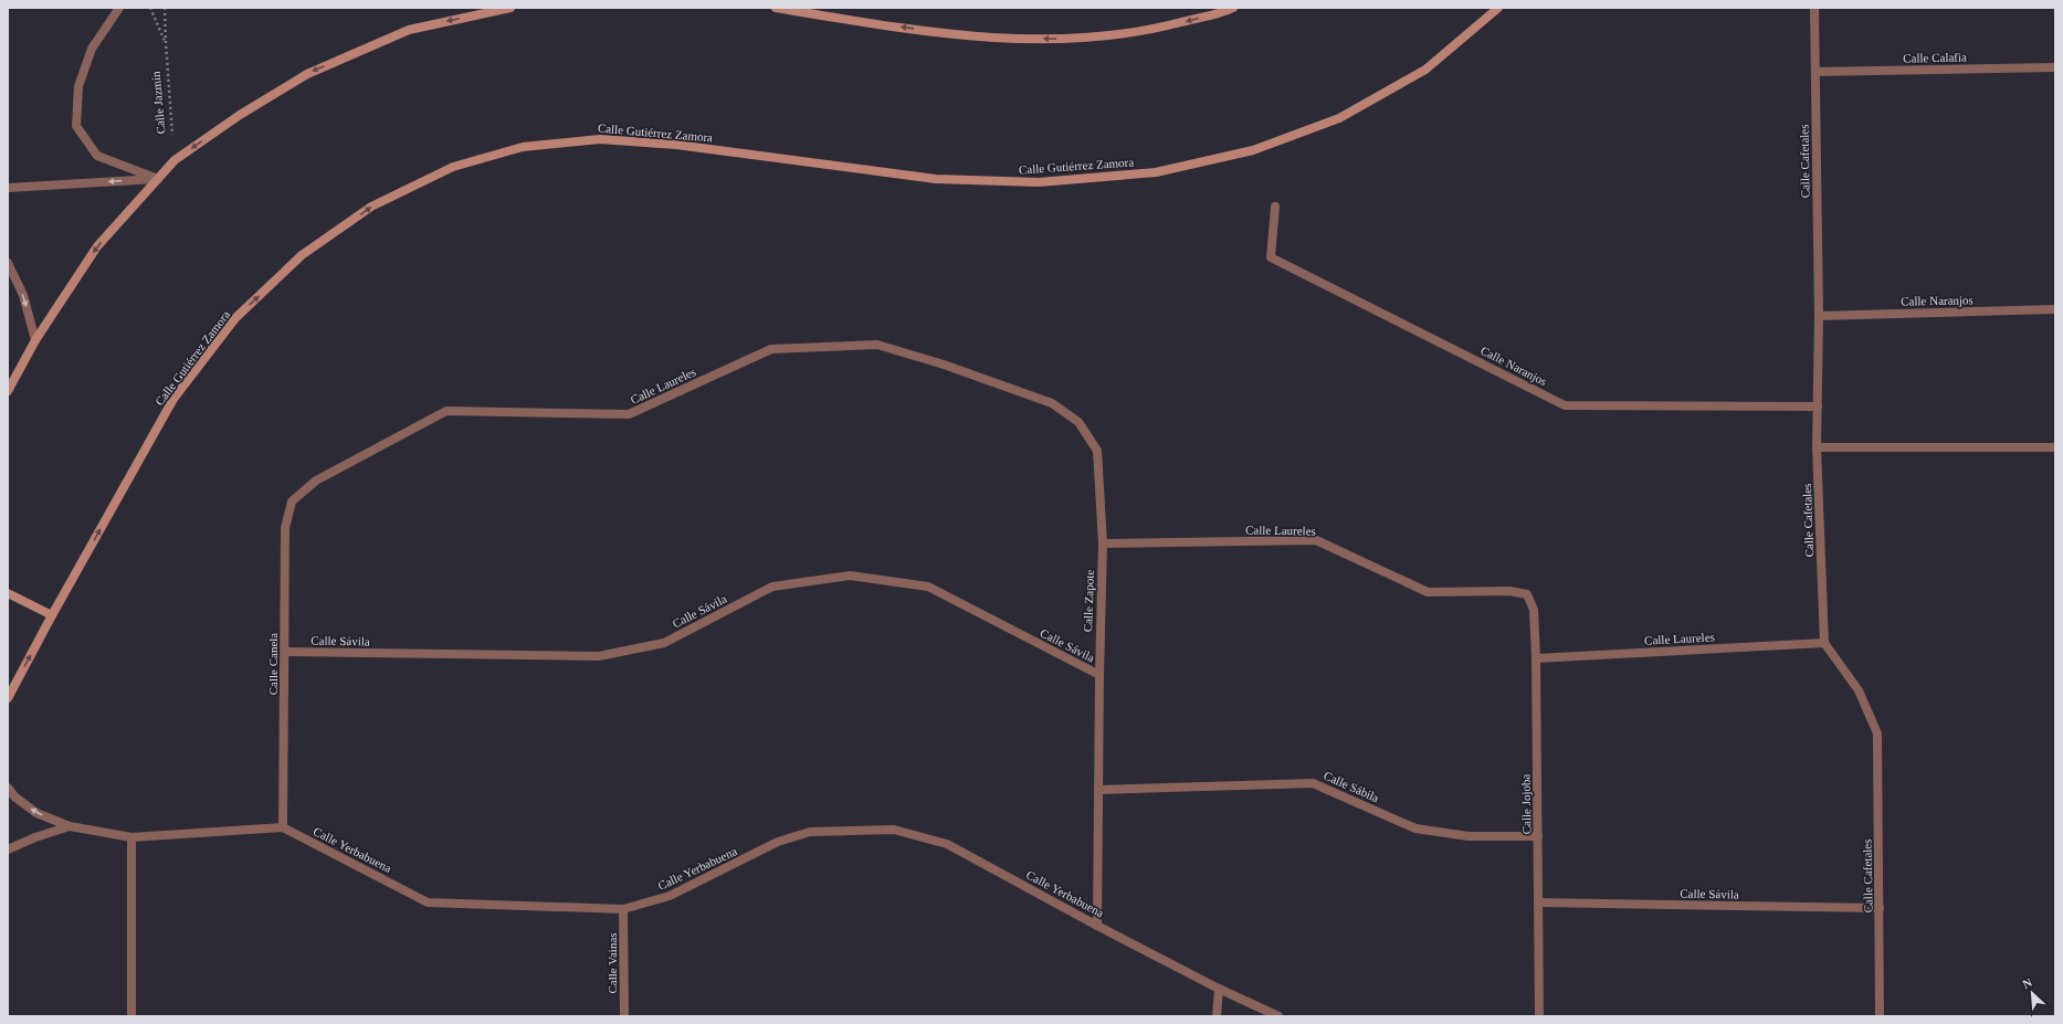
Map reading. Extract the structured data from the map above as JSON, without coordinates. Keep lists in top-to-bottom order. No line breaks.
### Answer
{"streets":{"main road":["Calle Gutiérrez Zamora"],"street":["Calle Calafia","Calle Cafetales","Calle Naranjos","Calle Laureles","Calle Zapote","Calle Sávila","Calle Canela","Calle Sábila","Calle Jojoba","Calle Yerbabuena","Calle Vainas"],"path":["Calle Jazmín"]},"crossings":[["Calle Calafia","Calle Cafetales"],["Calle Cafetales","Calle Naranjos"],["Calle Cafetales","Calle Laureles"],["Calle Cafetales","Calle Sávila"],["Calle Laureles","Calle Zapote"],["Calle Laureles","Calle Canela"],["Calle Laureles","Calle Jojoba"],["Calle Zapote","Calle Sávila"],["Calle Zapote","Calle Sábila"],["Calle Zapote","Calle Yerbabuena"],["Calle Sávila","Calle Canela"],["Calle Sávila","Calle Jojoba"],["Calle Canela","Calle Yerbabuena"],["Calle Sábila","Calle Jojoba"],["Calle Yerbabuena","Calle Vainas"]],"one_way":["Calle Gutiérrez Zamora"],"north":"top left"}
